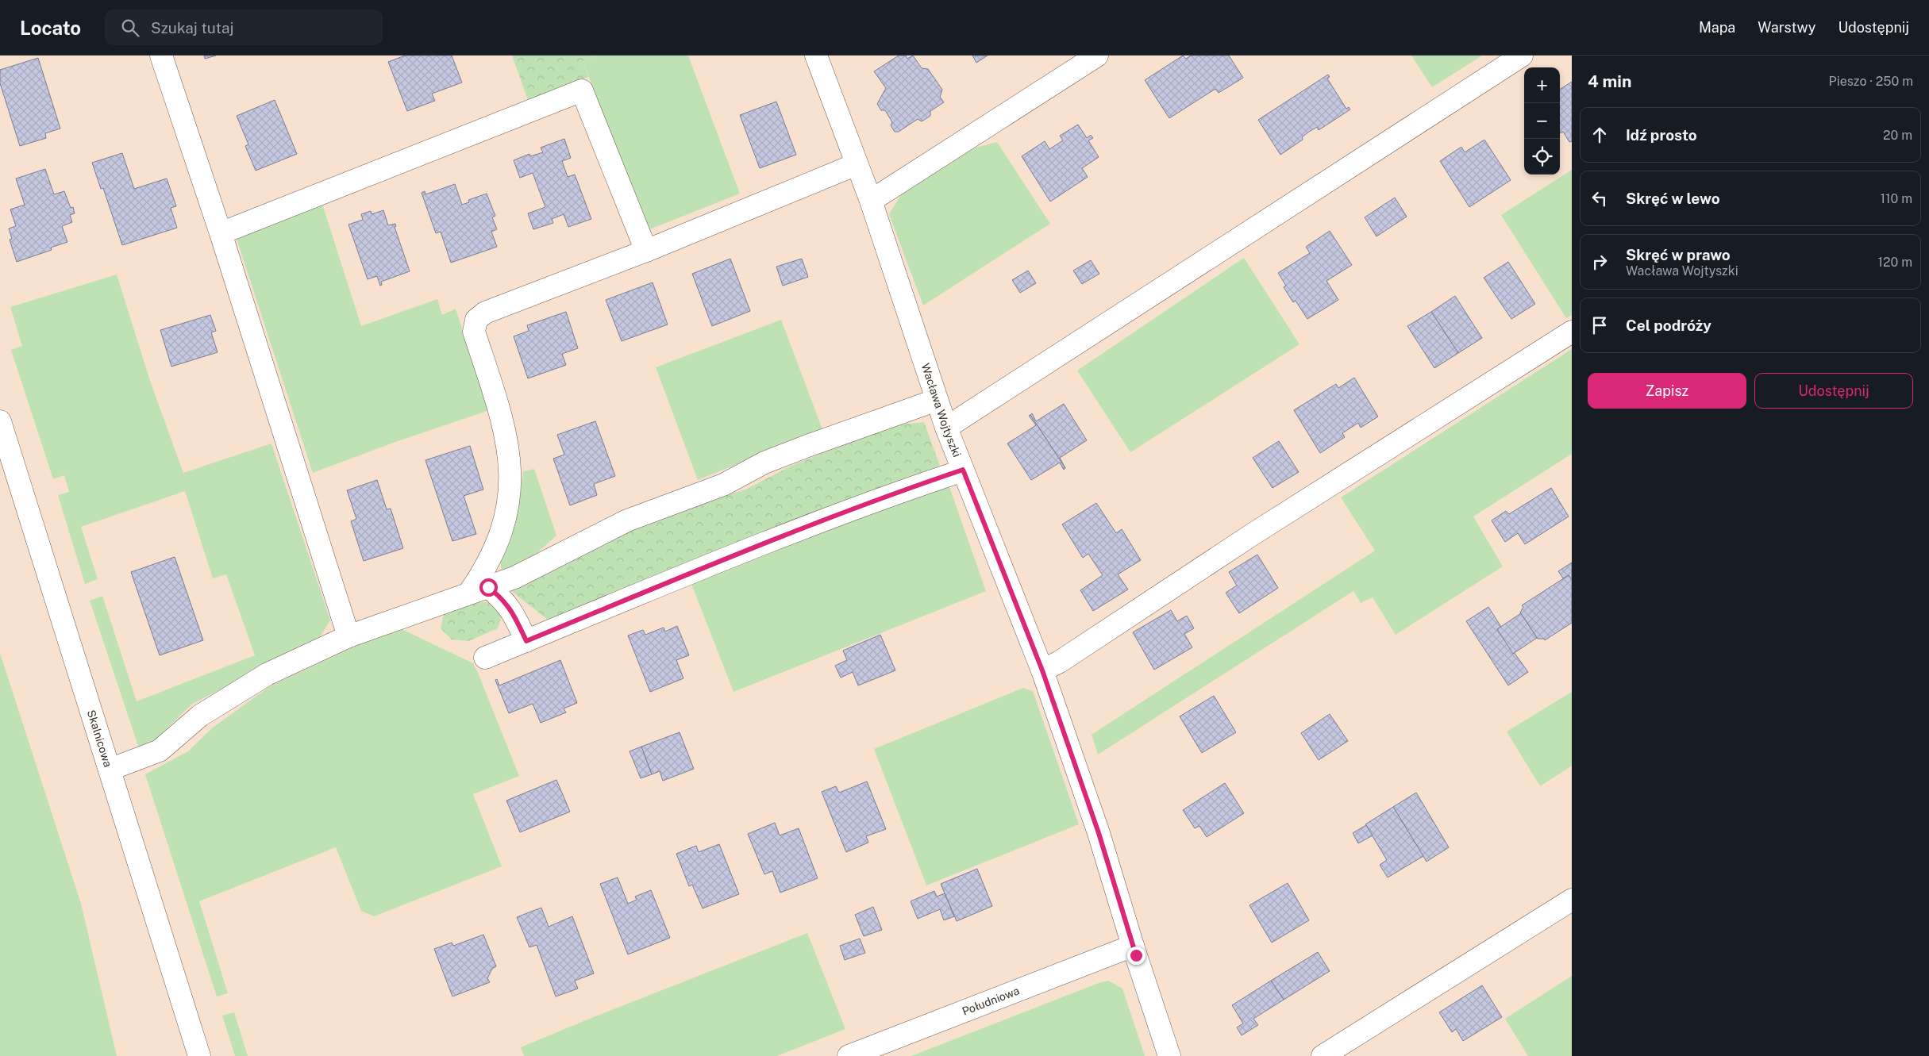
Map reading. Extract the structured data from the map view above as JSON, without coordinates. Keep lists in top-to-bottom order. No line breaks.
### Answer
{"streets":{"street":["Wacława Wojtyszki","Skalnicowa","Południowa"]},"crossings":[["Wacława Wojtyszki","Południowa"]],"page":{"header":"Locato","search":"Szukaj tutaj","nav":["Mapa","Warstwy","Udostępnij"],"heading":["4 min","Pieszo · 250 m"],"map_buttons":["+","−"],"list":[["Idź prosto","20 m"],["Skręć w lewo","110 m"],["Skręć w prawo","Wacława Wojtyszki","120 m"],"Cel podróży"],"buttons":["Zapisz","Udostępnij"]}}
